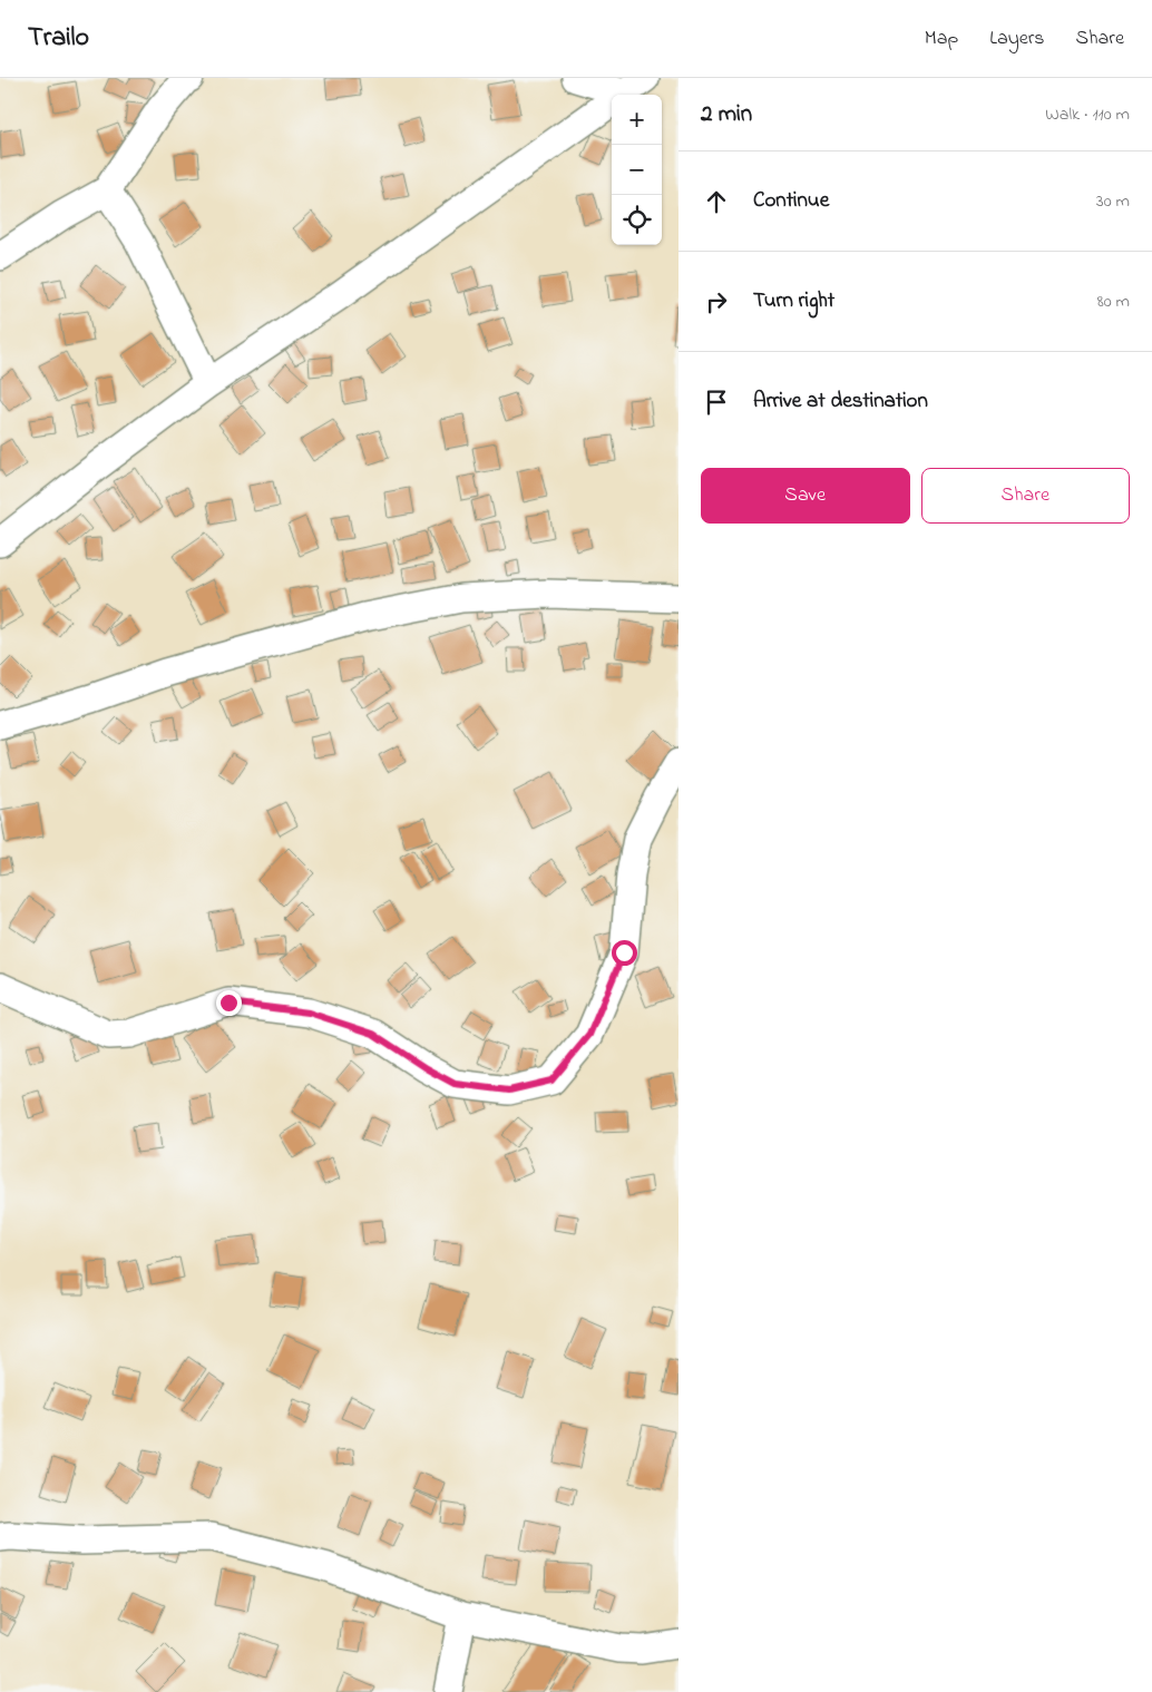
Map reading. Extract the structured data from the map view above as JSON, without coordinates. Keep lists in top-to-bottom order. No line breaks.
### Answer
{"page":{"header":"Trailo","nav":["Map","Layers","Share"],"heading":["2 min","Walk · 110 m"],"map_buttons":["+","−"],"list":[["Continue","30 m"],["Turn right","80 m"],"Arrive at destination"],"buttons":["Save","Share"]}}
